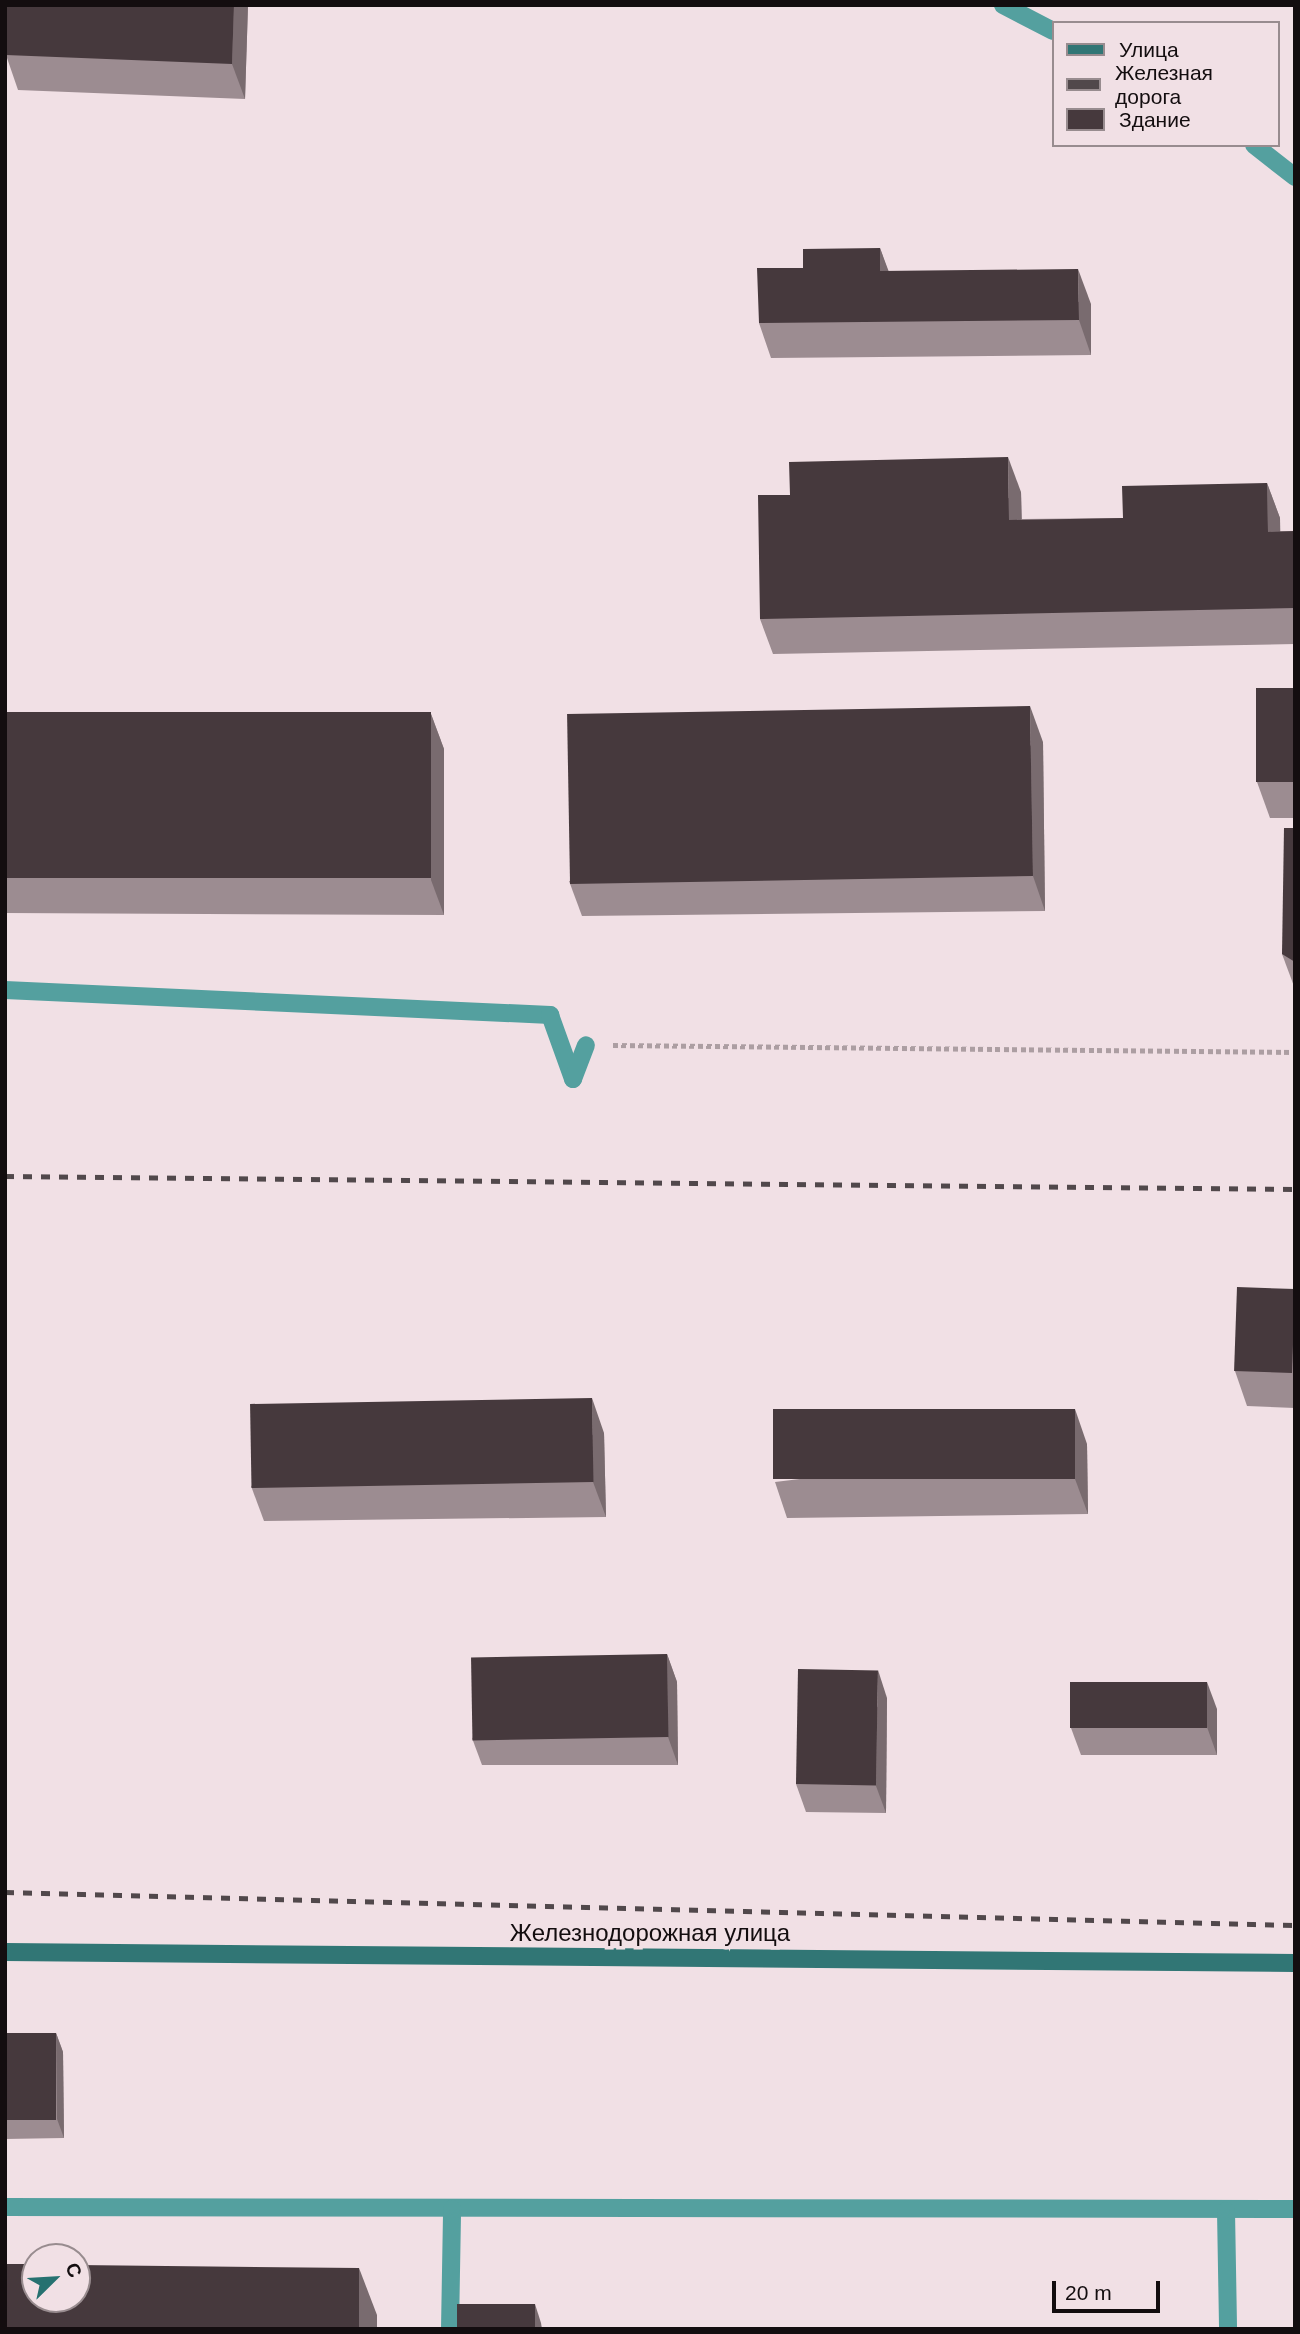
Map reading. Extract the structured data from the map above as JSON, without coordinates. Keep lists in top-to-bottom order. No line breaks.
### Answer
{"streets":{"main road":["Железнодорожная улица"]},"legend":["Улица","Железная дорога","Здание"],"scale_bar":"20 m","north":"top right"}
